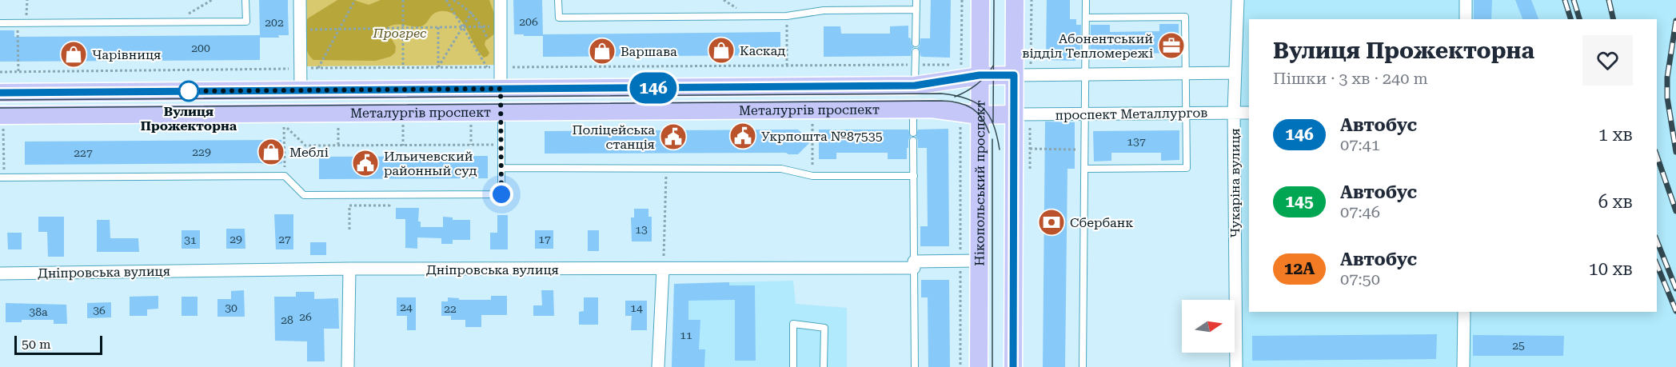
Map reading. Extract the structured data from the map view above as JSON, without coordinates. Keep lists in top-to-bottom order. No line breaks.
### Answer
{"streets":{"main road":["Металургів проспект","Нікопольський проспект"],"street":["проспект Металлургов","Чукаріна вулиця","Дніпровська вулиця"]},"crossings":[["Металургів проспект","проспект Металлургов"],["Металургів проспект","Нікопольський проспект"],["проспект Металлургов","Чукаріна вулиця"],["Нікопольський проспект","Дніпровська вулиця"]],"parks":["Прогрес"],"places":{"office":["Абонентський відділ Тепломережі"],"shop":["Каскад","Варшава","Чарівниця","Меблі"],"other":["Вулиця Прожекторна"],"public building":["Укрпошта №87535","Поліцейська станція","Ильичевский районный суд"],"bank":["Сбербанк"]},"lines":["bus line 146"],"house_numbers":["206","202","200","137","229","227","13","29","27","17","31","24","30","14","22","36","38а","26","28","11","25"],"scale_bar":"50 m","north":"right","page":{"on_map":"146","heading":["Вулиця Прожекторна","Пішки · 3 хв · 240 m"],"list":[{"mark":"146","name":"Автобус","note":"07:41","value":"1 хв"},{"mark":"145","name":"Автобус","note":"07:46","value":"6 хв"},{"mark":"12А","name":"Автобус","note":"07:50","value":"10 хв"}],"scale":"50 m"}}
